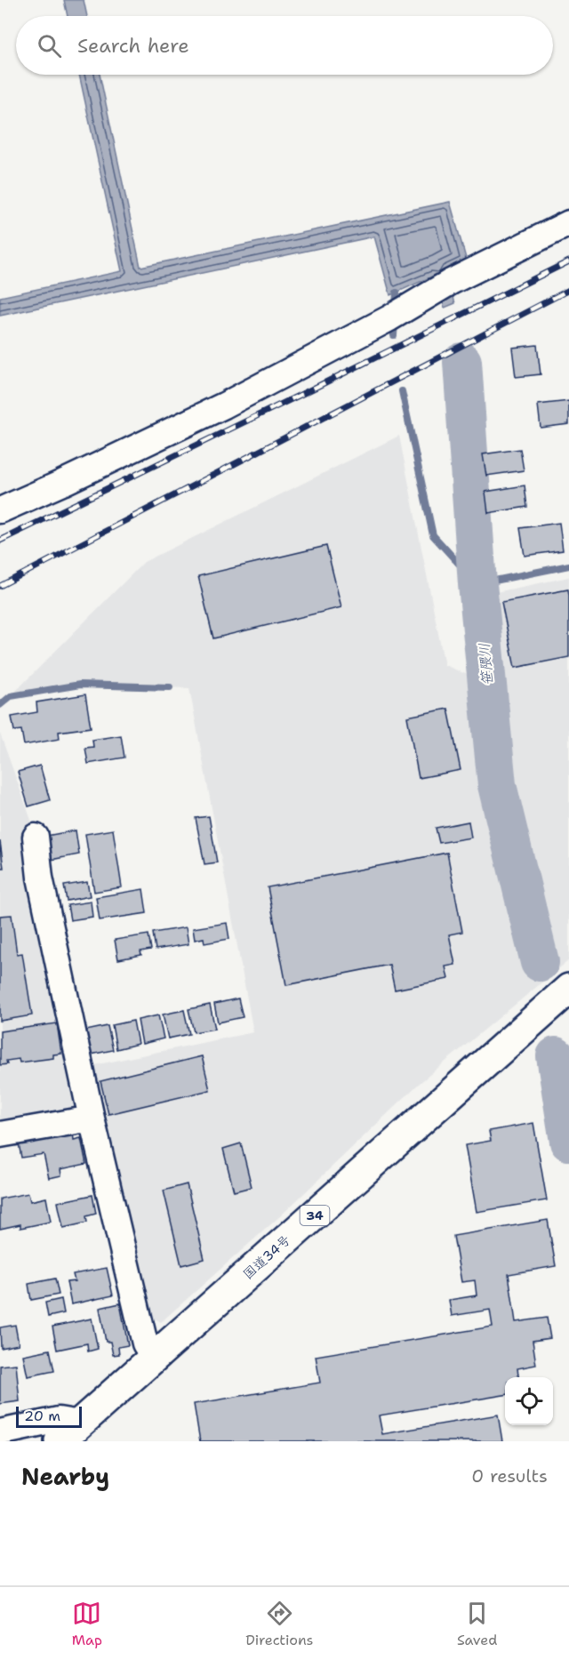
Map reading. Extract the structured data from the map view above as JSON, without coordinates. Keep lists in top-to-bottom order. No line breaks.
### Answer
{"streets":{"highway":["34","国道34号"]},"water":["笹隈川"],"scale_bar":"20 m","page":{"search":"Search here","scale":"20 m","heading":["Nearby","0 results"],"nav":["Map","Directions","Saved"]}}
